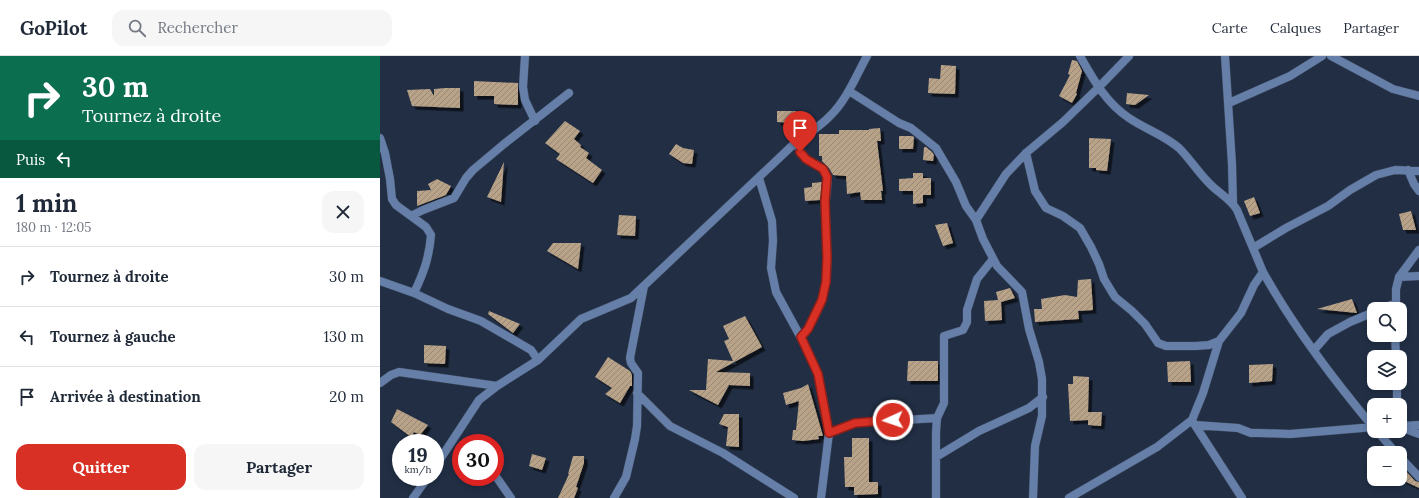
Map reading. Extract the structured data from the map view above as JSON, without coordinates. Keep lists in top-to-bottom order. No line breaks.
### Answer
{"page":{"header":"GoPilot","search":"Rechercher","nav":["Carte","Calques","Partager"],"turn":["30 m","Tournez à droite"],"then":"Puis","heading":["1 min","180 m · 12:05"],"list":[{"name":"Tournez à droite","value":"30 m"},{"name":"Tournez à gauche","value":"130 m"},{"name":"Arrivée à destination","value":"20 m"}],"map_buttons":["+","−"],"speed":"19 km/h","limit":"30","buttons":["Quitter","Partager"]}}
